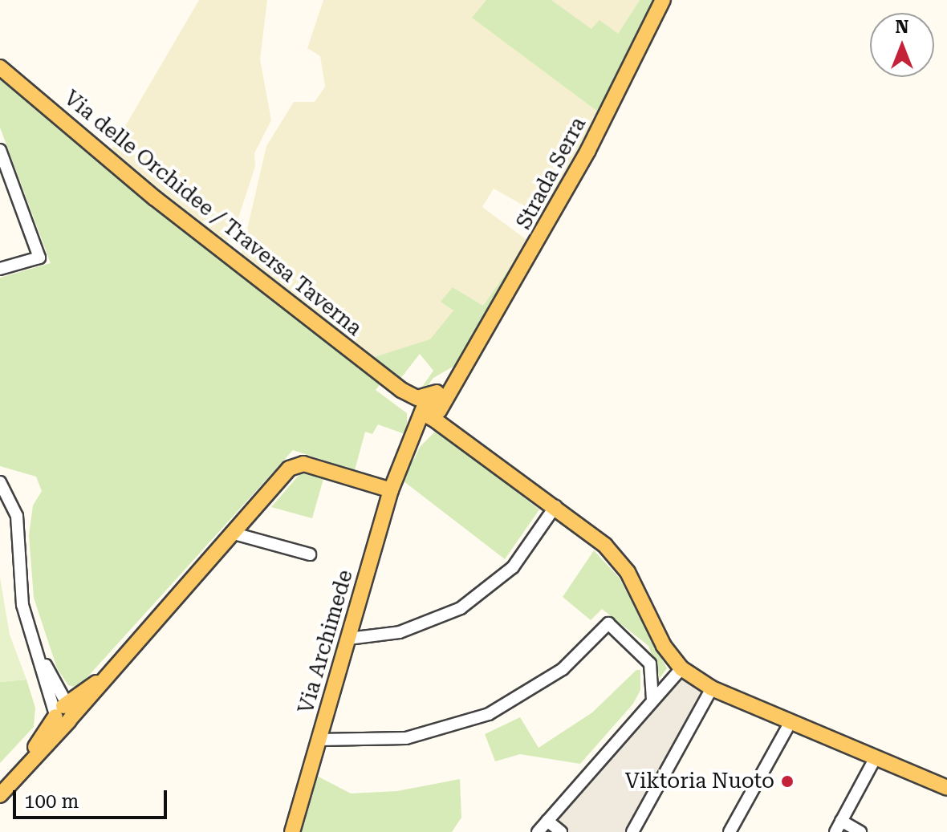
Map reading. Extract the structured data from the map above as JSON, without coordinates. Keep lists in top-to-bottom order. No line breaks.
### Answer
{"streets":{"main road":["Strada Serra","Via delle Orchidee / Traversa Taverna","Via Archimede"]},"crossings":[["Strada Serra","Via delle Orchidee / Traversa Taverna"],["Strada Serra","Via Archimede"],["Via delle Orchidee / Traversa Taverna","Via Archimede"]],"places":["Viktoria Nuoto"],"scale_bar":"100 m","north":"top"}
